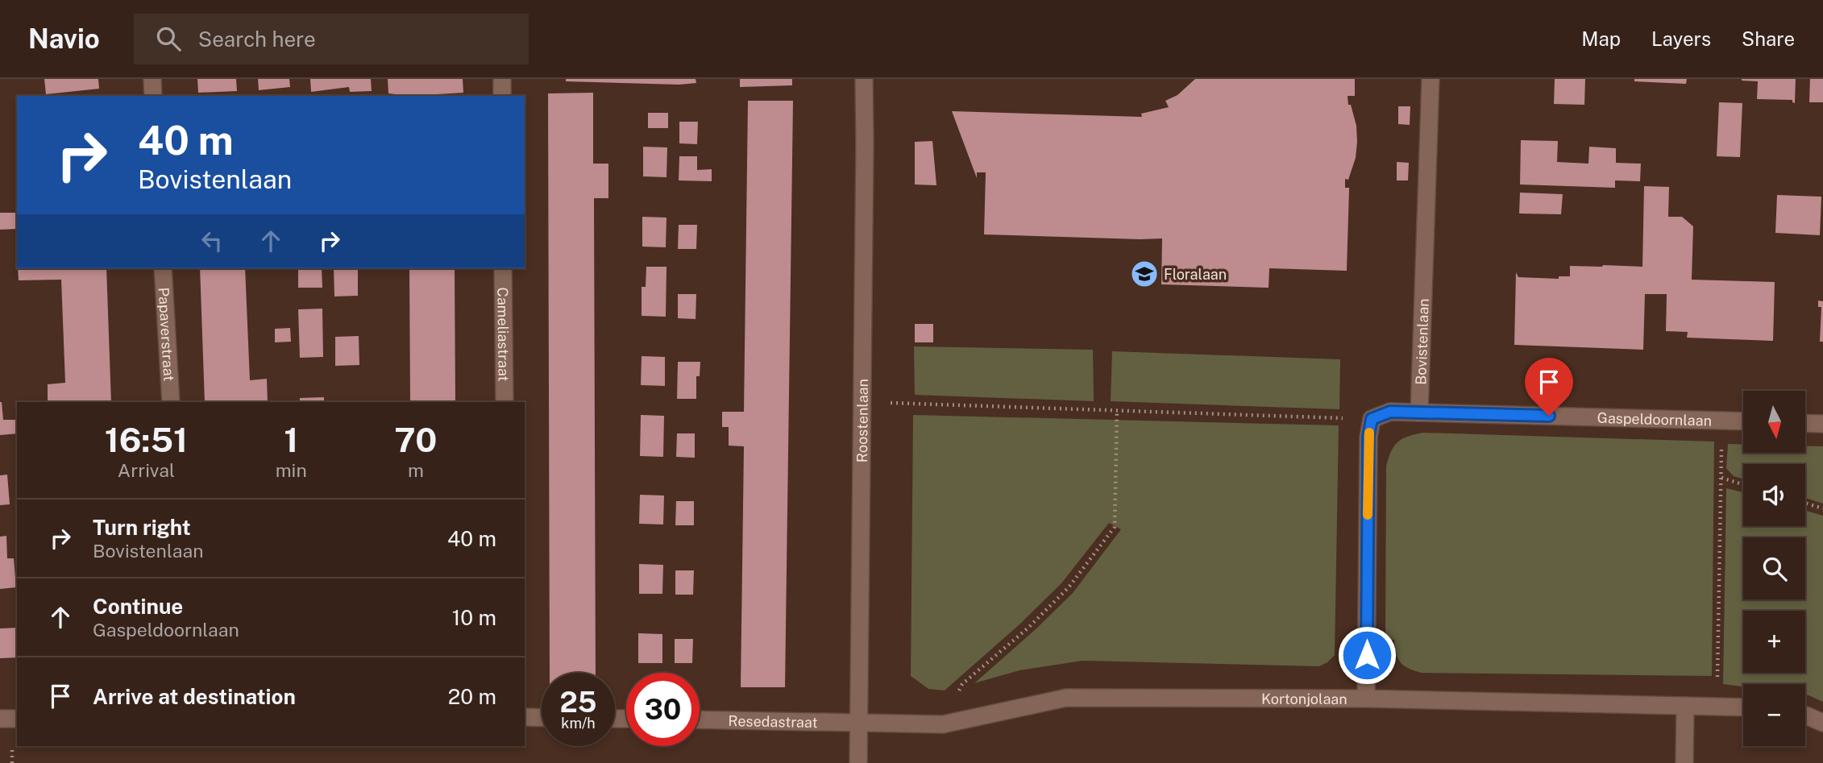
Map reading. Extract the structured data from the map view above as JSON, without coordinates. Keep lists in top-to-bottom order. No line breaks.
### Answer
{"streets":{"street":["Papaverstraat","Cameliastraat","Bovistenlaan","Gaspeldoornlaan","Roostenlaan","Kortonjolaan","Resedastraat"]},"crossings":[["Bovistenlaan","Gaspeldoornlaan"],["Roostenlaan","Kortonjolaan"],["Roostenlaan","Resedastraat"],["Kortonjolaan","Resedastraat"]],"places":{"school or university":["Floralaan"]},"north":"bottom","page":{"header":"Navio","search":"Search here","nav":["Map","Layers","Share"],"turn":["40 m","Bovistenlaan"],"map_buttons":["+","−"],"eta":["16:51","Arrival","1","min","70","m"],"list":[{"name":"Turn right","note":"Bovistenlaan","value":"40 m"},{"name":"Continue","note":"Gaspeldoornlaan","value":"10 m"},{"name":"Arrive at destination","value":"20 m"}],"speed":"25 km/h","limit":"30"}}
